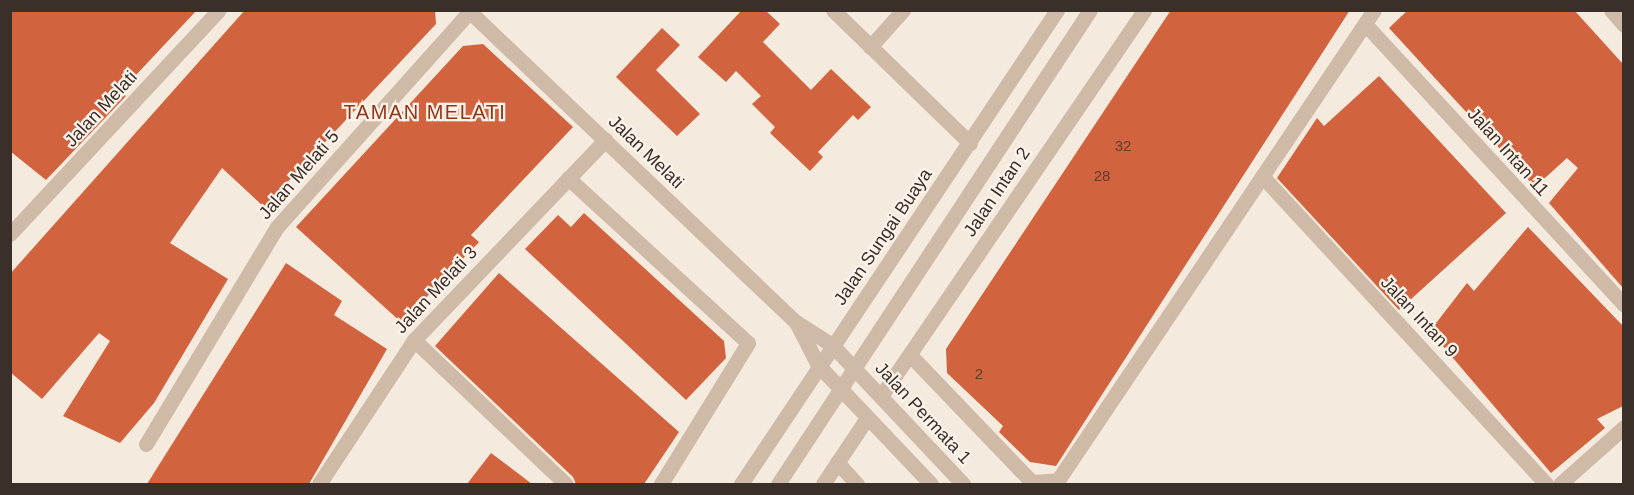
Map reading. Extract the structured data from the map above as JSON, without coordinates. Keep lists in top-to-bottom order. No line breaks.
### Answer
{"streets":{"street":["Jalan Melati","Jalan Intan 11","Jalan Melati 5","Jalan Intan 2","Jalan Sungai Buaya","Jalan Melati 3","Jalan Intan 9","Jalan Permata 1"]},"crossings":[["Jalan Melati","Jalan Melati 5"],["Jalan Melati","Jalan Sungai Buaya"],["Jalan Melati","Jalan Melati 3"],["Jalan Melati","Jalan Permata 1"],["Jalan Intan 2","Jalan Permata 1"]],"districts":["TAMAN MELATI"],"house_numbers":["32","28","2"]}
